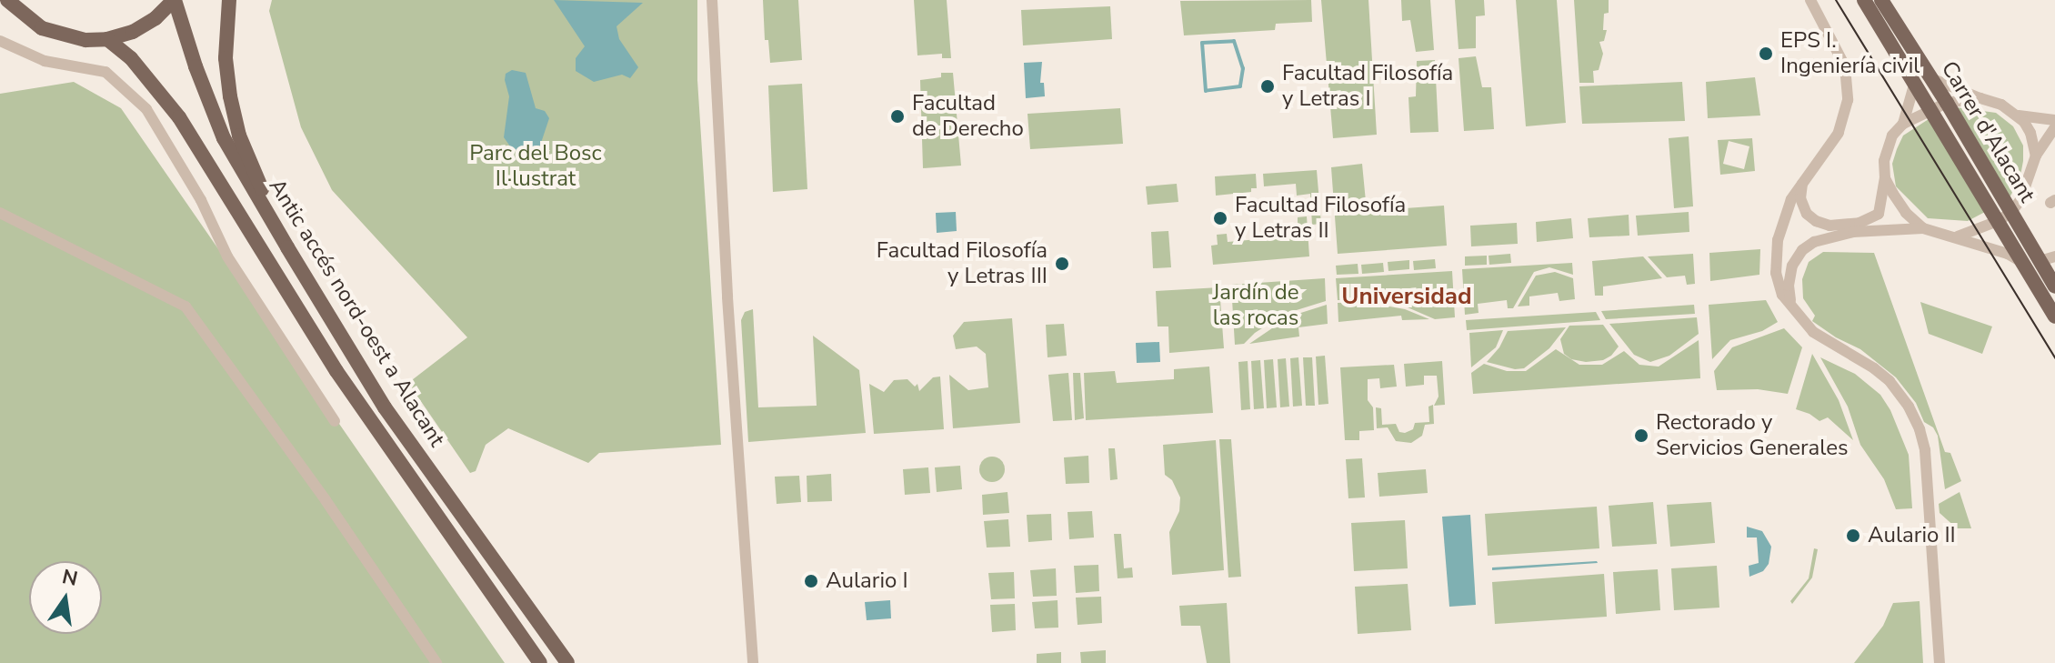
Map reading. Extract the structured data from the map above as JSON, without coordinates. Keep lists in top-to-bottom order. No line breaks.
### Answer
{"streets":{"main road":["Carrer d'Alacant","Antic accés nord-oest a Alacant"]},"districts":["Universidad"],"parks":["Parc del Bosc Il·lustrat","Jardín de las rocas"],"places":["EPS I. Ingeniería civil","Facultad Filosofía y Letras I","Facultad de Derecho","Facultad Filosofía y Letras II","Facultad Filosofía y Letras III","Rectorado y Servicios Generales","Aulario II","Aulario I"],"north":"top"}
